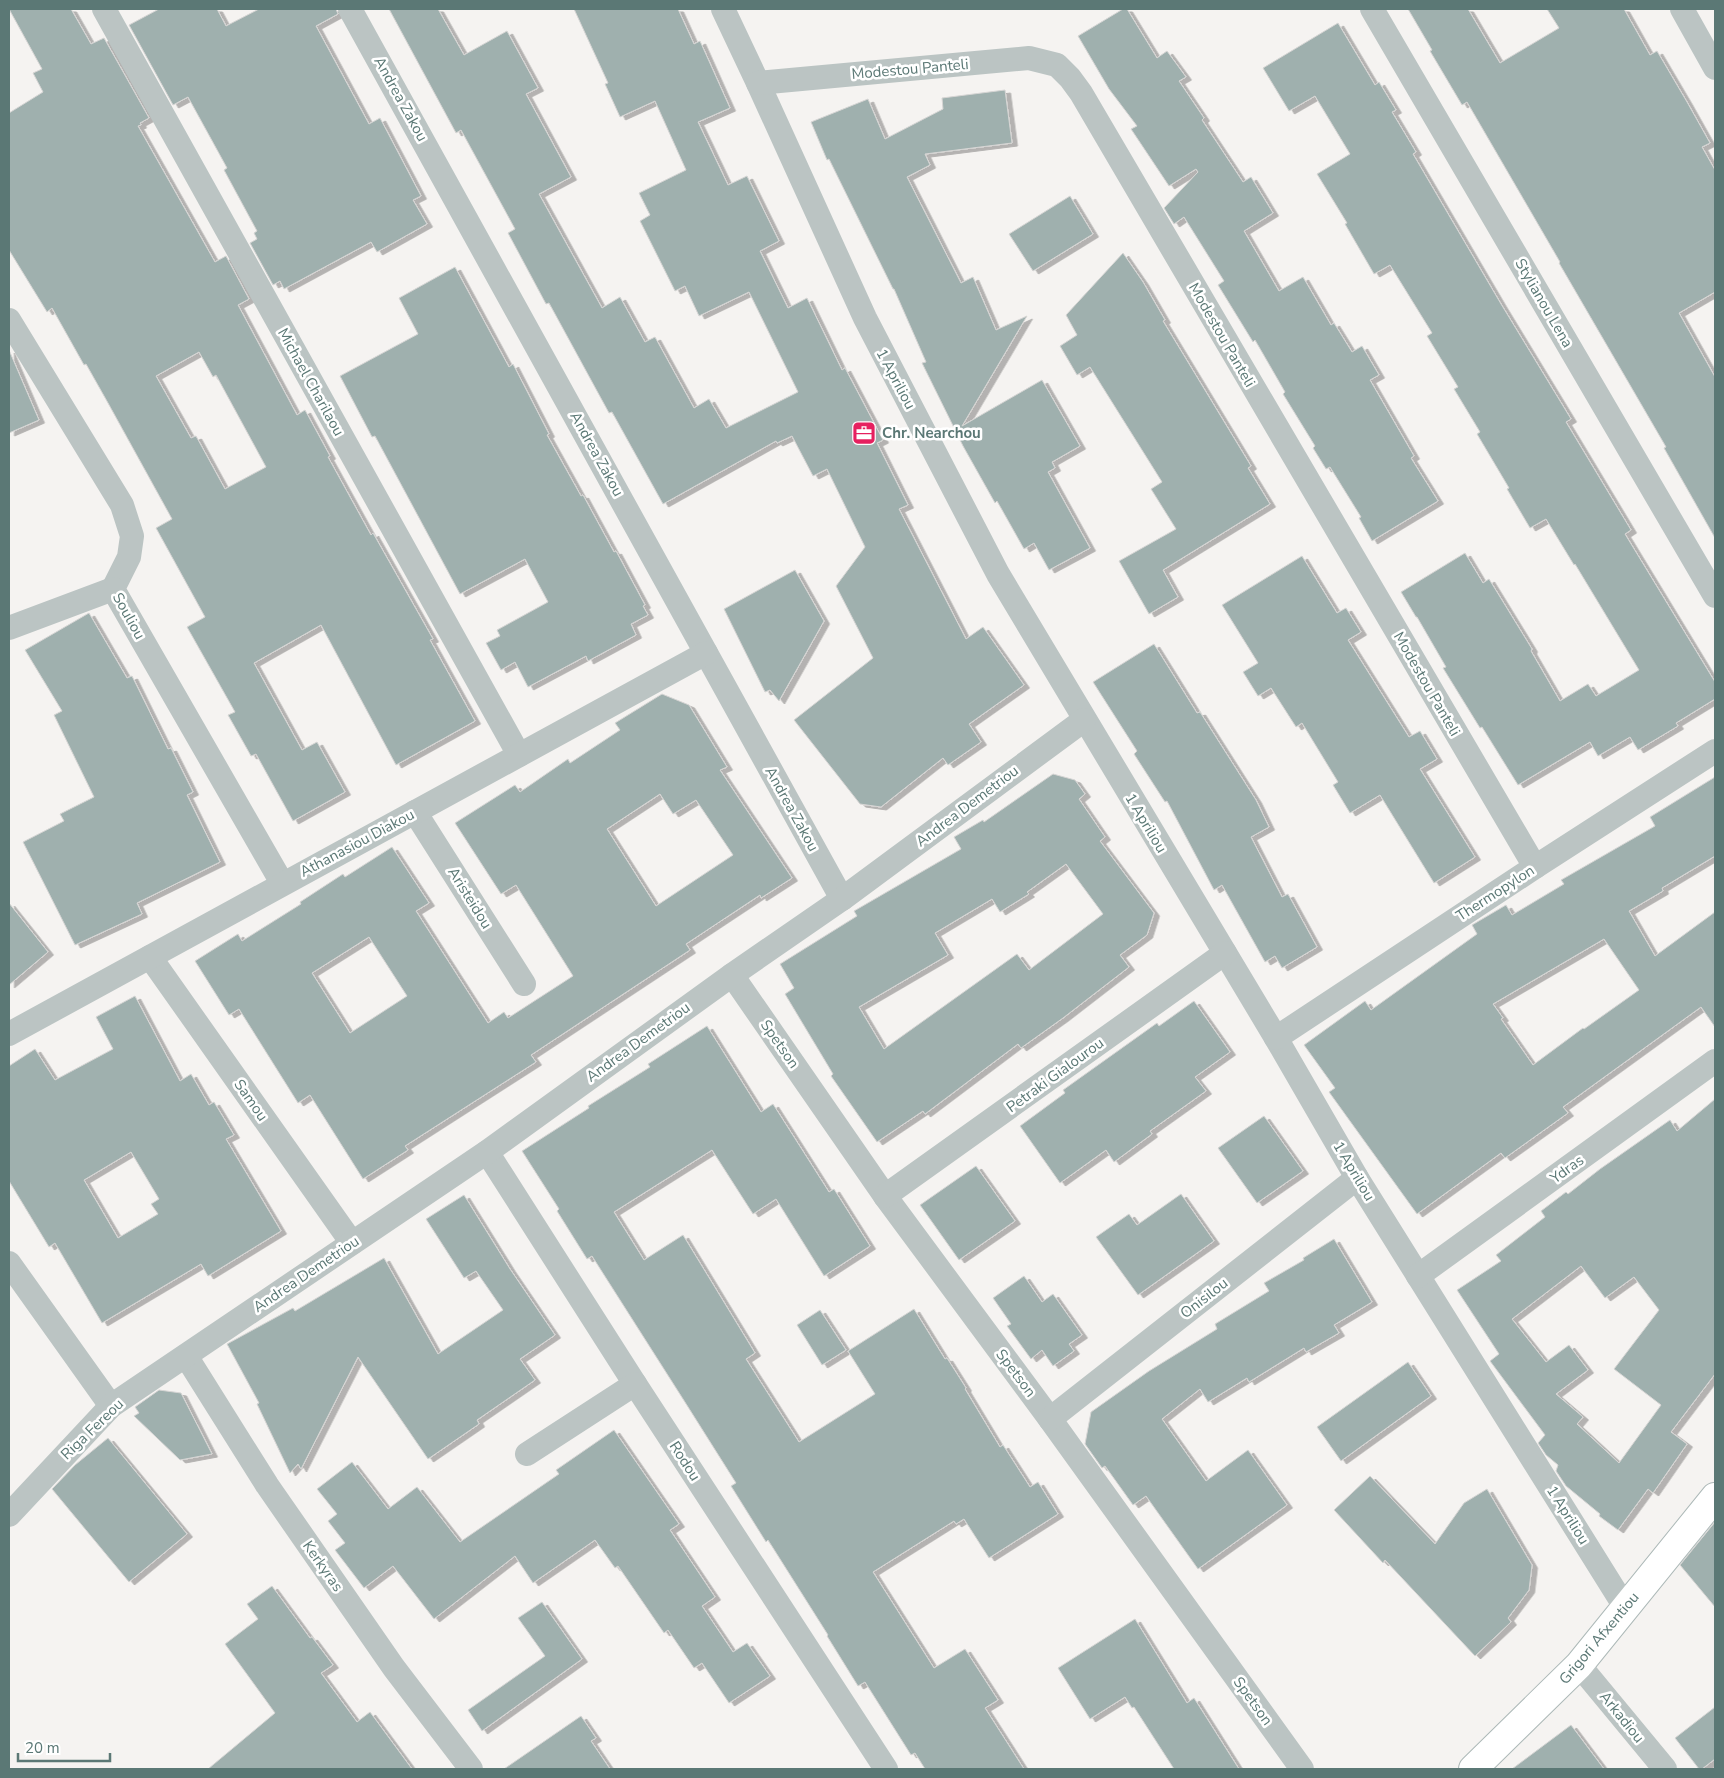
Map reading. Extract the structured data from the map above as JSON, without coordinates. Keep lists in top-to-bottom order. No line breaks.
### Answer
{"streets":{"street":["Modestou Panteli","Andrea Zakou","Stylianou Lena","1 Apriliou","Michael Charilaou","Souliou","Andrea Demetriou","Athanasiou Diakou","Thermopylon","Aristeidou","Spetson","Petraki Gialourou","Samou","Ydras","Onisilou","Riga Fereou","Rodou","Kerkyras","Grigori Afxentiou","Arkadiou"]},"crossings":[["Modestou Panteli","1 Apriliou"],["Modestou Panteli","Thermopylon"],["Andrea Zakou","Andrea Demetriou"],["Andrea Zakou","Athanasiou Diakou"],["1 Apriliou","Andrea Demetriou"],["1 Apriliou","Thermopylon"],["1 Apriliou","Petraki Gialourou"],["1 Apriliou","Ydras"],["1 Apriliou","Onisilou"],["1 Apriliou","Grigori Afxentiou"],["Michael Charilaou","Athanasiou Diakou"],["Souliou","Athanasiou Diakou"],["Andrea Demetriou","Spetson"],["Andrea Demetriou","Samou"],["Andrea Demetriou","Riga Fereou"],["Andrea Demetriou","Rodou"],["Andrea Demetriou","Kerkyras"],["Athanasiou Diakou","Aristeidou"],["Athanasiou Diakou","Samou"],["Spetson","Petraki Gialourou"],["Spetson","Onisilou"],["Riga Fereou","Kerkyras"],["Grigori Afxentiou","Arkadiou"]],"places":{"office":["Chr. Nearchou"]},"scale_bar":"20 m"}
